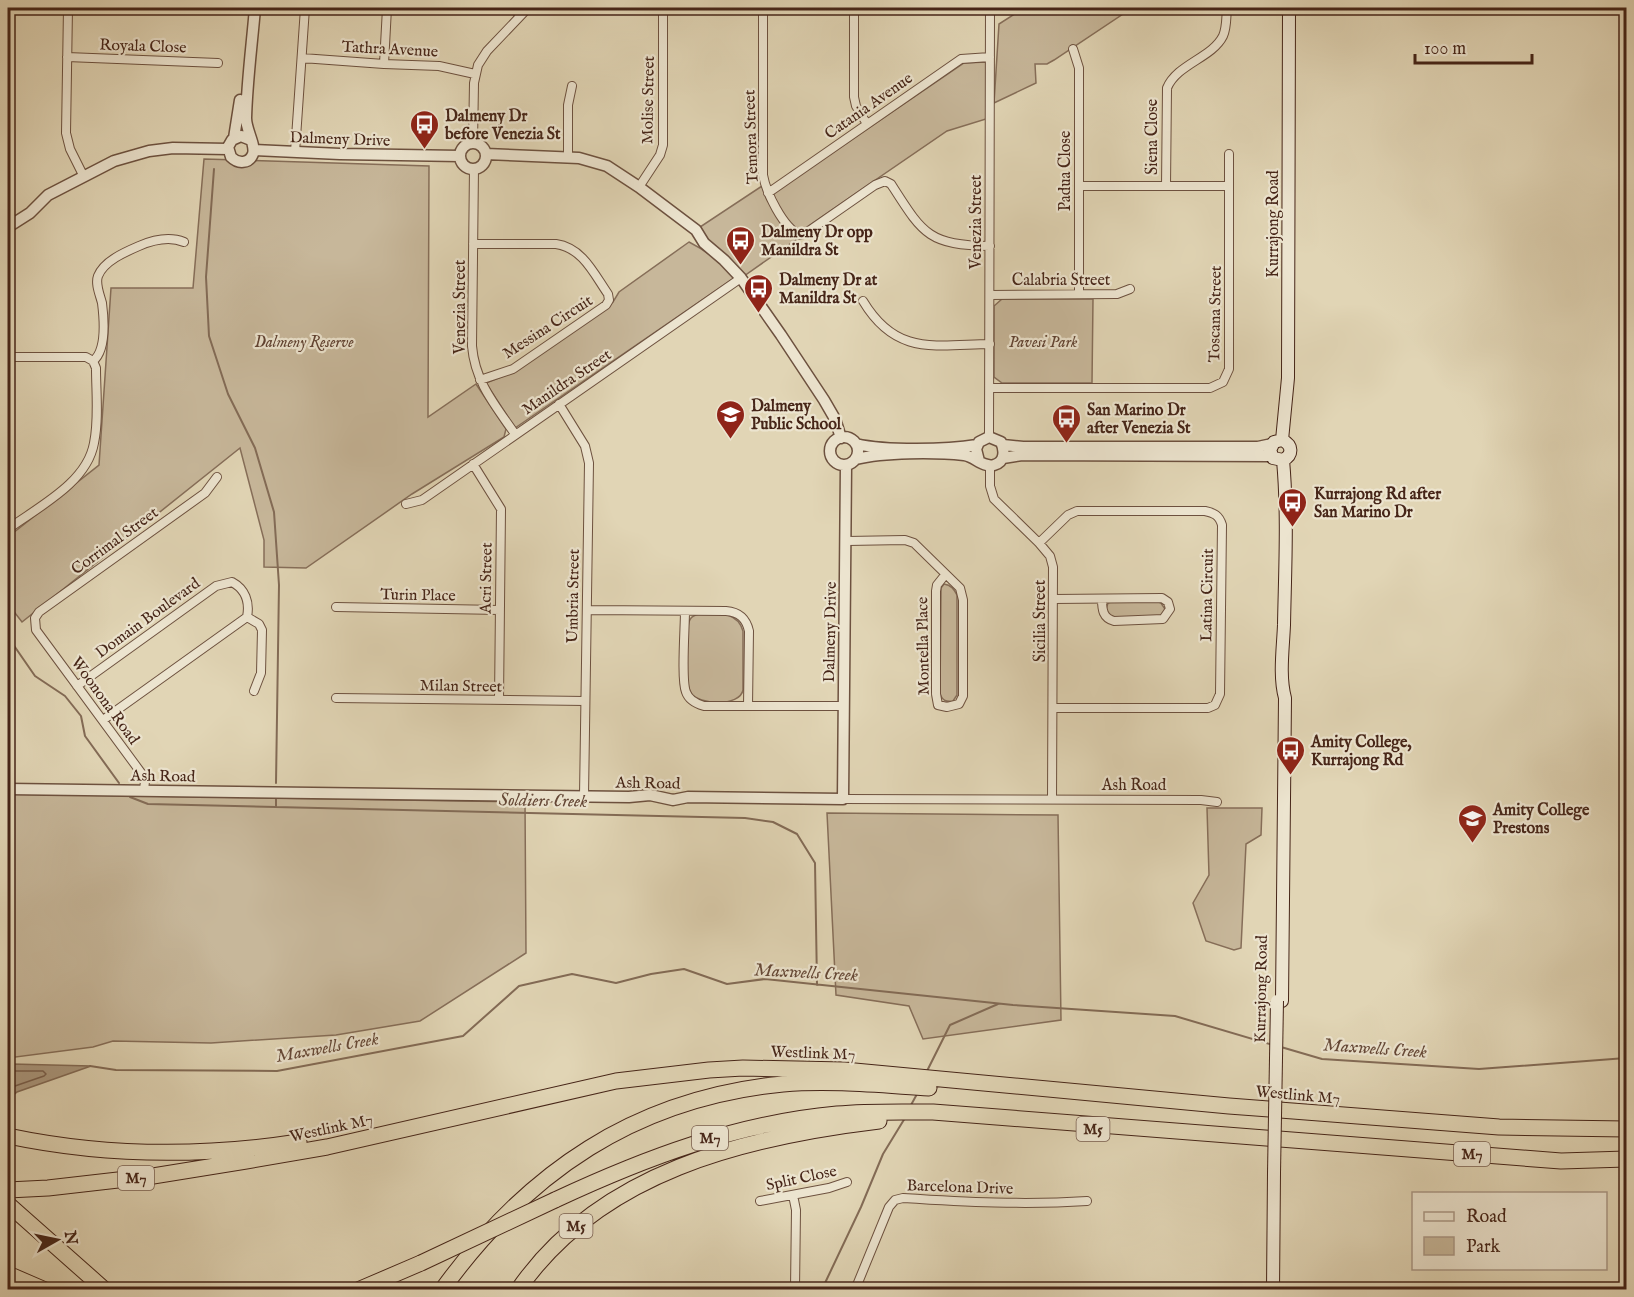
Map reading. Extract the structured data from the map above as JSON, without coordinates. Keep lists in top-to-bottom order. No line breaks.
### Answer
{"streets":{"highway":["Westlink M7","M5","M7"],"main road":["Kurrajong Road"],"street":["Royala Close","Tathra Avenue","Molise Street","Catania Avenue","Temora Street","Siena Close","Dalmeny Drive","Padua Close","Venezia Street","Calabria Street","Toscana Street","Messina Circuit","Manildra Street","Corrimal Street","Acri Street","Turin Place","Latina Circuit","Umbria Street","Domain Boulevard","Sicilia Street","Montella Place","Milan Street","Woonona Road","Ash Road","Split Close","Barcelona Drive"]},"crossings":[["Catania Avenue","Temora Street"],["Catania Avenue","Venezia Street"],["Temora Street","Venezia Street"],["Dalmeny Drive","Venezia Street"],["Dalmeny Drive","Montella Place"],["Dalmeny Drive","Ash Road"],["Padua Close","Calabria Street"],["Venezia Street","Calabria Street"],["Venezia Street","Toscana Street"],["Venezia Street","Messina Circuit"],["Venezia Street","Manildra Street"],["Venezia Street","Sicilia Street"],["Manildra Street","Acri Street"],["Manildra Street","Umbria Street"],["Corrimal Street","Woonona Road"],["Acri Street","Turin Place"],["Acri Street","Milan Street"],["Latina Circuit","Sicilia Street"],["Umbria Street","Milan Street"],["Umbria Street","Ash Road"],["Domain Boulevard","Woonona Road"],["Sicilia Street","Ash Road"],["Woonona Road","Ash Road"],["Westlink M7","M7"],["M5","M7"]],"water":["Soldiers Creek","Maxwells Creek"],"parks":["Dalmeny Reserve","Pavesi Park"],"places":{"bus stop":["Dalmeny Dr before Venezia St","Dalmeny Dr opp Manildra St","Dalmeny Dr at Manildra St","San Marino Dr after Venezia St","Kurrajong Rd after San Marino Dr","Amity College, Kurrajong Rd"],"school or university":["Dalmeny Public School","Amity College Prestons"]},"legend":["Road","Park"],"scale_bar":"100 m","north":"right"}
